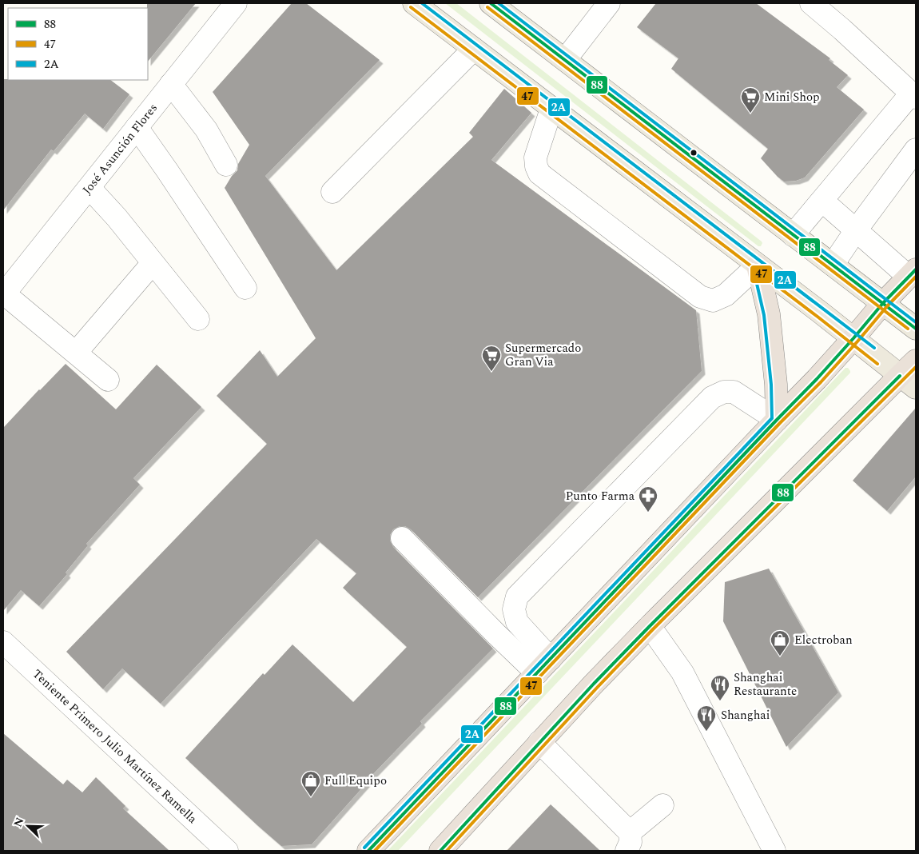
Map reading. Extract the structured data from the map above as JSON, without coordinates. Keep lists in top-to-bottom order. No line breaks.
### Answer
{"streets":{"street":["José Asunción Flores","Teniente Primero Julio Martínez Ramella"]},"places":{"supermarket":["Mini Shop","Supermercado Gran Via"],"pharmacy":["Punto Farma"],"shop":["Electroban","Full Equipo"],"restaurant":["Shanghai Restaurante","Shanghai"]},"lines":["transit line 88","transit line 2A","transit line 47"],"legend":["88","47","2A"],"north":"top left"}
